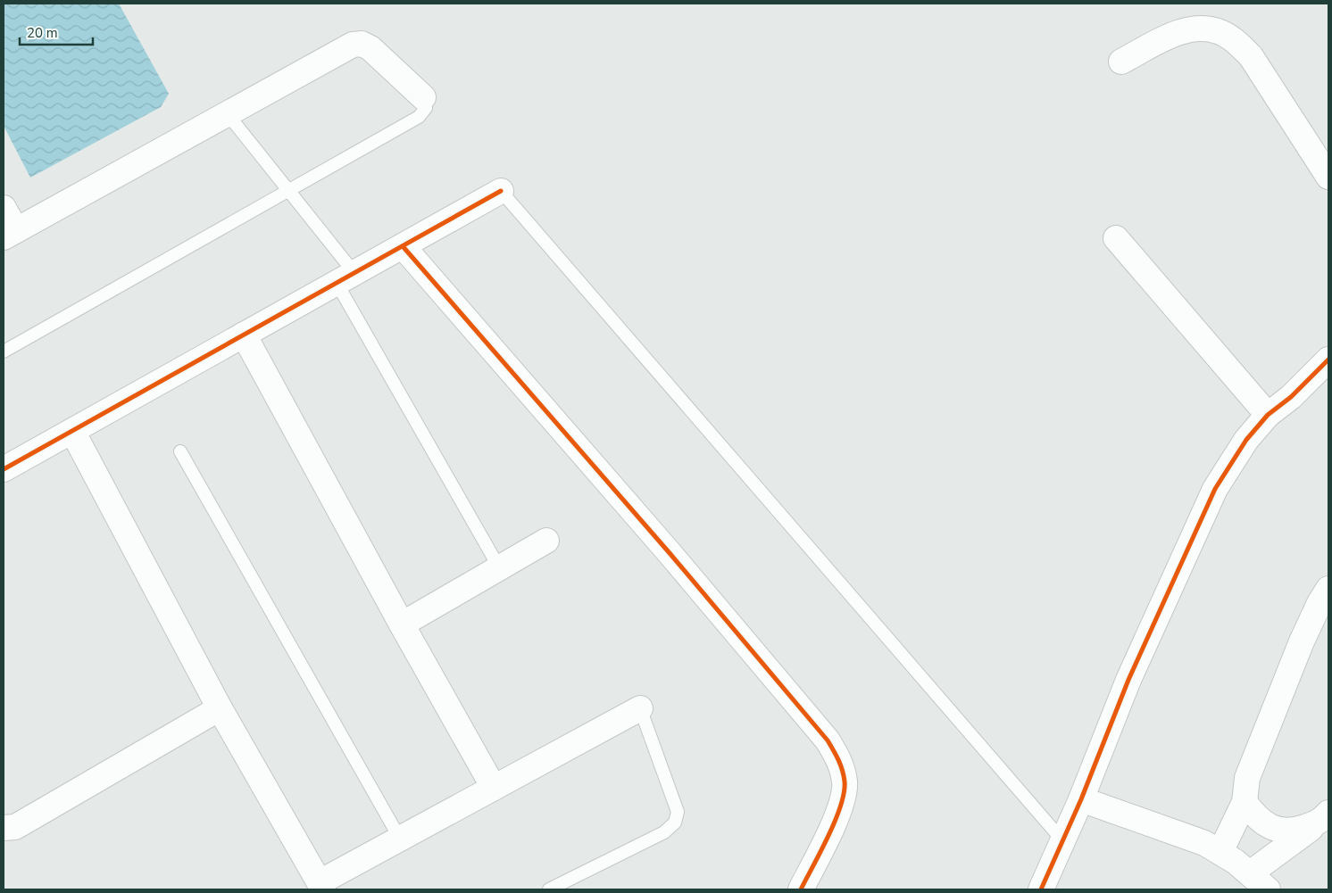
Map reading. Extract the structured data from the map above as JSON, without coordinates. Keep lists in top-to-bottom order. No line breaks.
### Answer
{"scale_bar":"20 m"}
